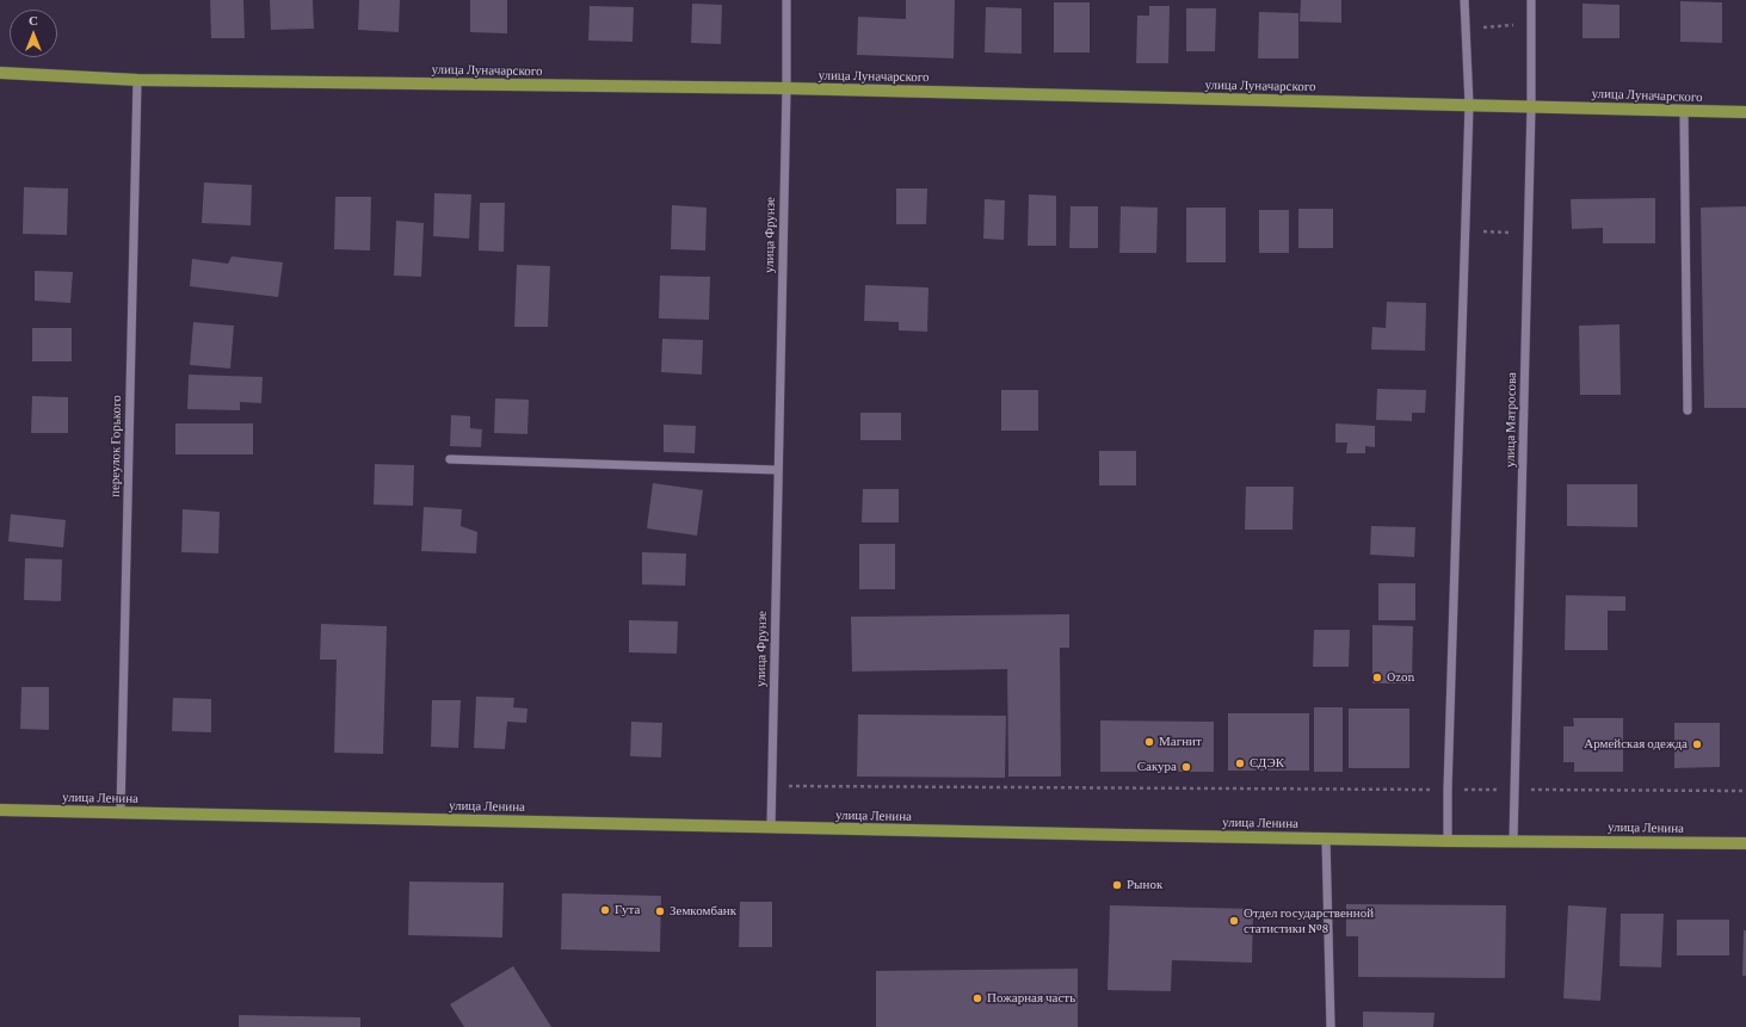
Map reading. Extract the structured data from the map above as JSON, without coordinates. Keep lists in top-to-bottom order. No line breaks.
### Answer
{"streets":{"main road":["улица Луначарского","улица Ленина"],"street":["улица Фрунзе","улица Матросова","переулок Горького"]},"crossings":[["улица Луначарского","улица Фрунзе"],["улица Луначарского","улица Матросова"],["улица Луначарского","переулок Горького"],["улица Фрунзе","улица Ленина"],["улица Матросова","улица Ленина"],["переулок Горького","улица Ленина"]],"places":["Ozon","Магнит","Армейская одежда","СДЭК","Сакура","Рынок","Гута","Земкомбанк","Отдел государственной статистики №8","Пожарная часть"],"north":"top"}
